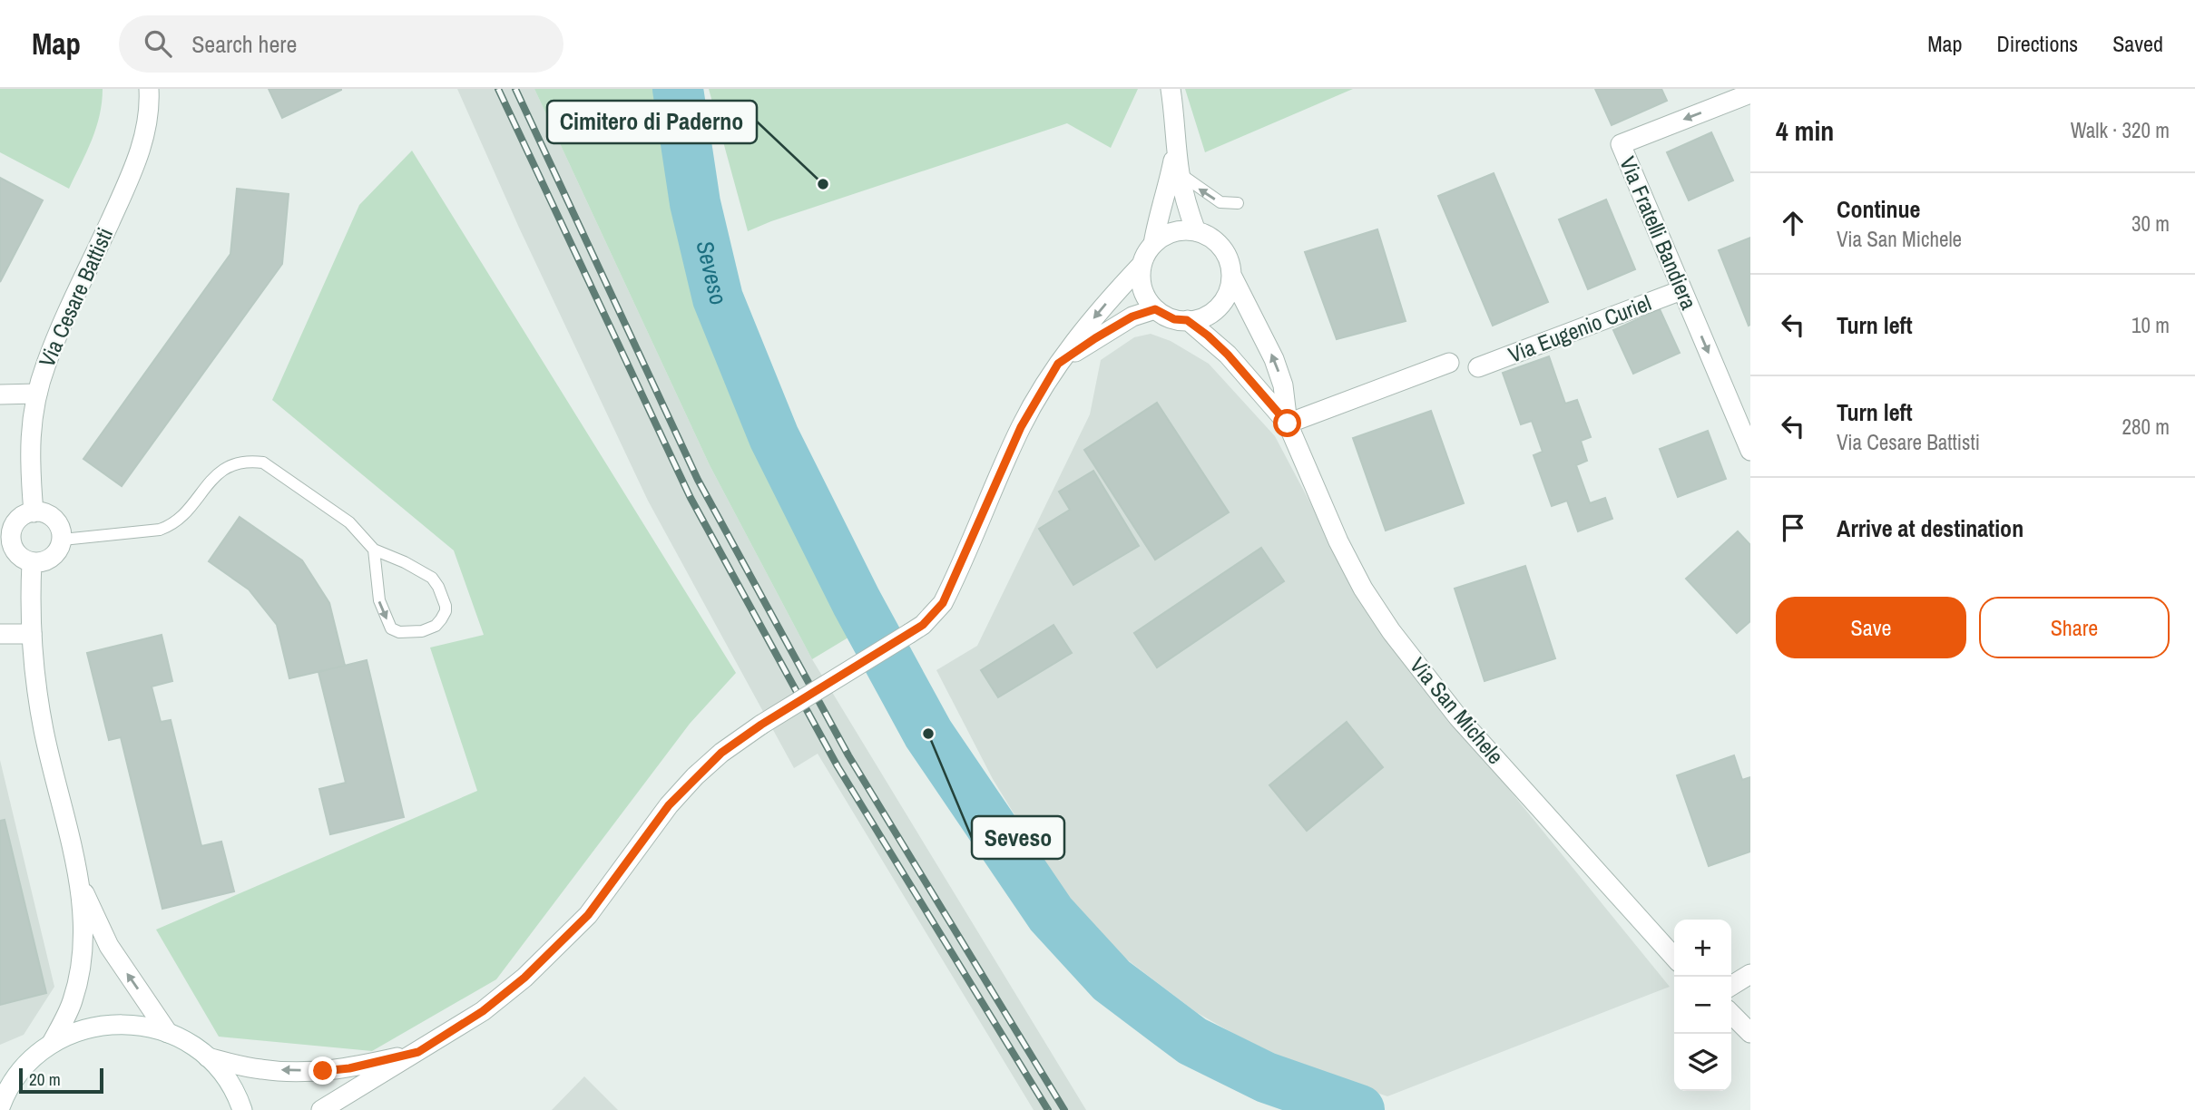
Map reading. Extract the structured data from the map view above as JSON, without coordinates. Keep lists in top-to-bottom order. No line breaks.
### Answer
{"streets":{"street":["Via Fratelli Bandiera","Via Cesare Battisti","Via Eugenio Curiel","Via San Michele"]},"crossings":[["Via Fratelli Bandiera","Via Eugenio Curiel"]],"water":["Seveso"],"places":["Cimitero di Paderno","Seveso"],"scale_bar":"20 m","page":{"header":"Map","search":"Search here","nav":["Map","Directions","Saved"],"heading":["4 min","Walk · 320 m"],"list":[["Continue","Via San Michele","30 m"],["Turn left","10 m"],["Turn left","Via Cesare Battisti","280 m"],"Arrive at destination"],"buttons":["Save","Share"],"map_buttons":["+","−"],"scale":"20 m"}}
